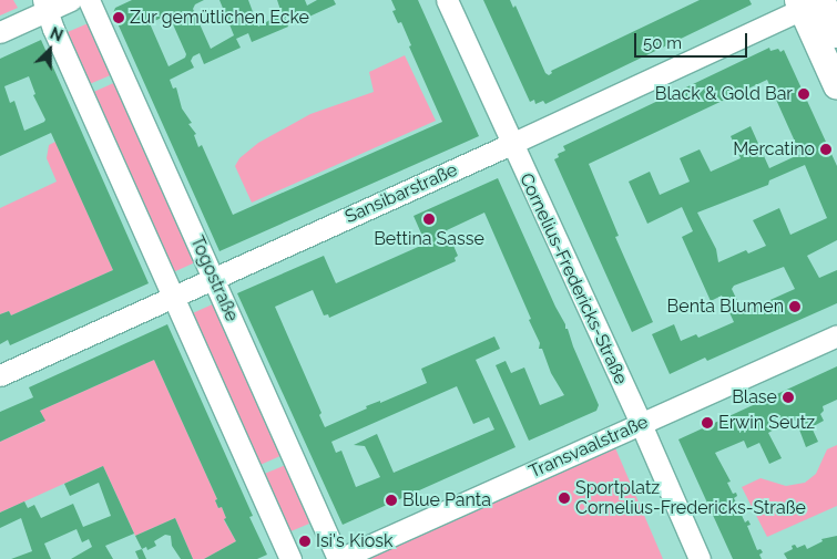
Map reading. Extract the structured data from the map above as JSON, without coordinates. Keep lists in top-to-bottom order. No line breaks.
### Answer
{"streets":{"street":["Sansibarstraße","Togostraße","Cornelius-Fredericks-Straße","Transvaalstraße"]},"crossings":[["Sansibarstraße","Togostraße"],["Sansibarstraße","Cornelius-Fredericks-Straße"],["Togostraße","Transvaalstraße"],["Cornelius-Fredericks-Straße","Transvaalstraße"]],"places":["Zur gemütlichen Ecke","Black & Gold Bar","Mercatino","Bettina Sasse","Benta Blumen","Blase","Erwin Seutz","Sportplatz Cornelius-Fredericks-Straße","Blue Panta","Isi's Kiosk"],"scale_bar":"50 m","north":"top right"}
